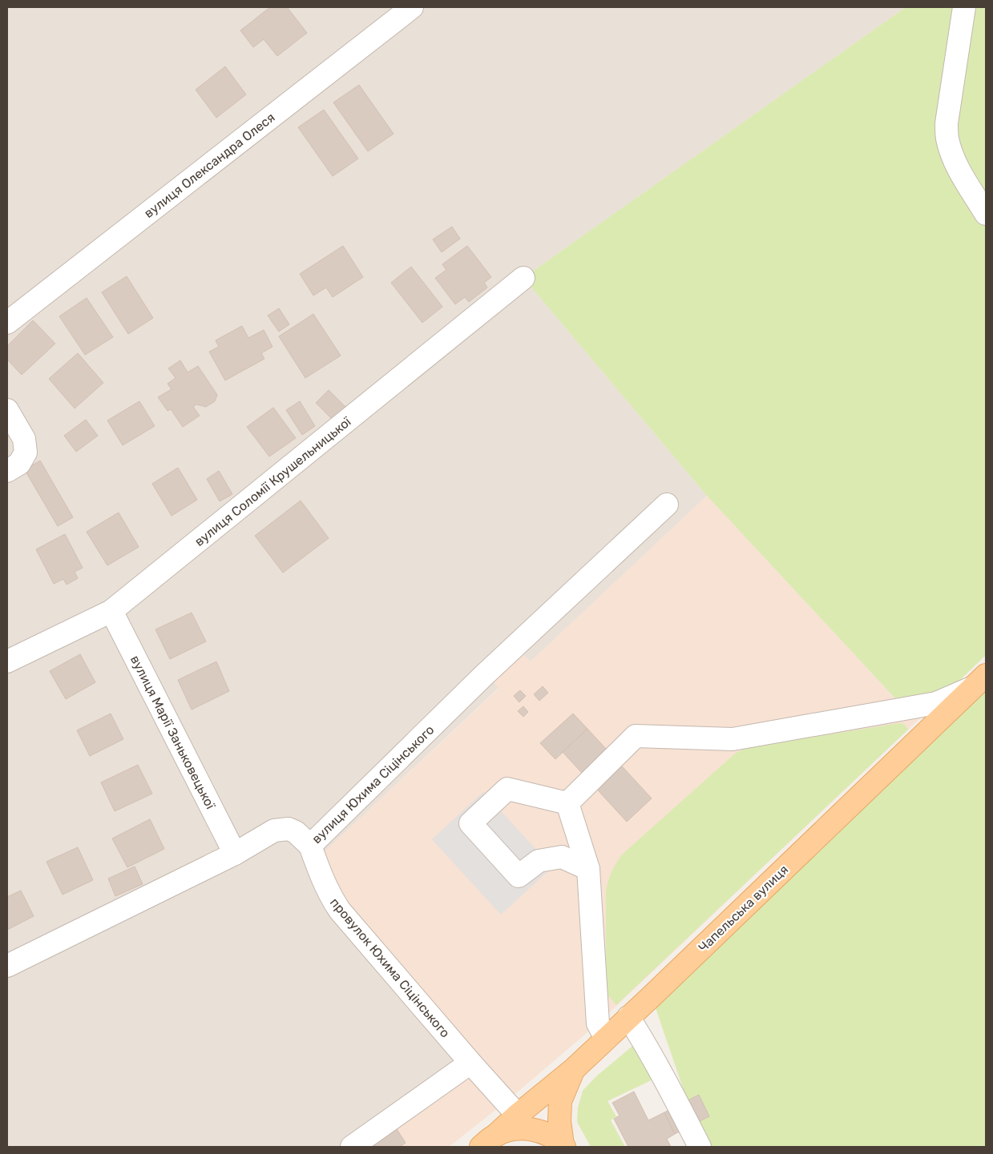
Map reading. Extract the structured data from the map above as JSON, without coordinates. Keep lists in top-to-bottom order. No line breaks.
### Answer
{"streets":{"main road":["Чапельська вулиця"],"street":["вулиця Олександра Олеся","вулиця Соломії Крушельницької","вулиця Марії Заньковецької","вулиця Юхима Сіцінського","провулок Юхима Сіцінського"]},"crossings":[["вулиця Соломії Крушельницької","вулиця Марії Заньковецької"],["вулиця Марії Заньковецької","вулиця Юхима Сіцінського"],["вулиця Юхима Сіцінського","провулок Юхима Сіцінського"],["Чапельська вулиця","провулок Юхима Сіцінського"]]}
